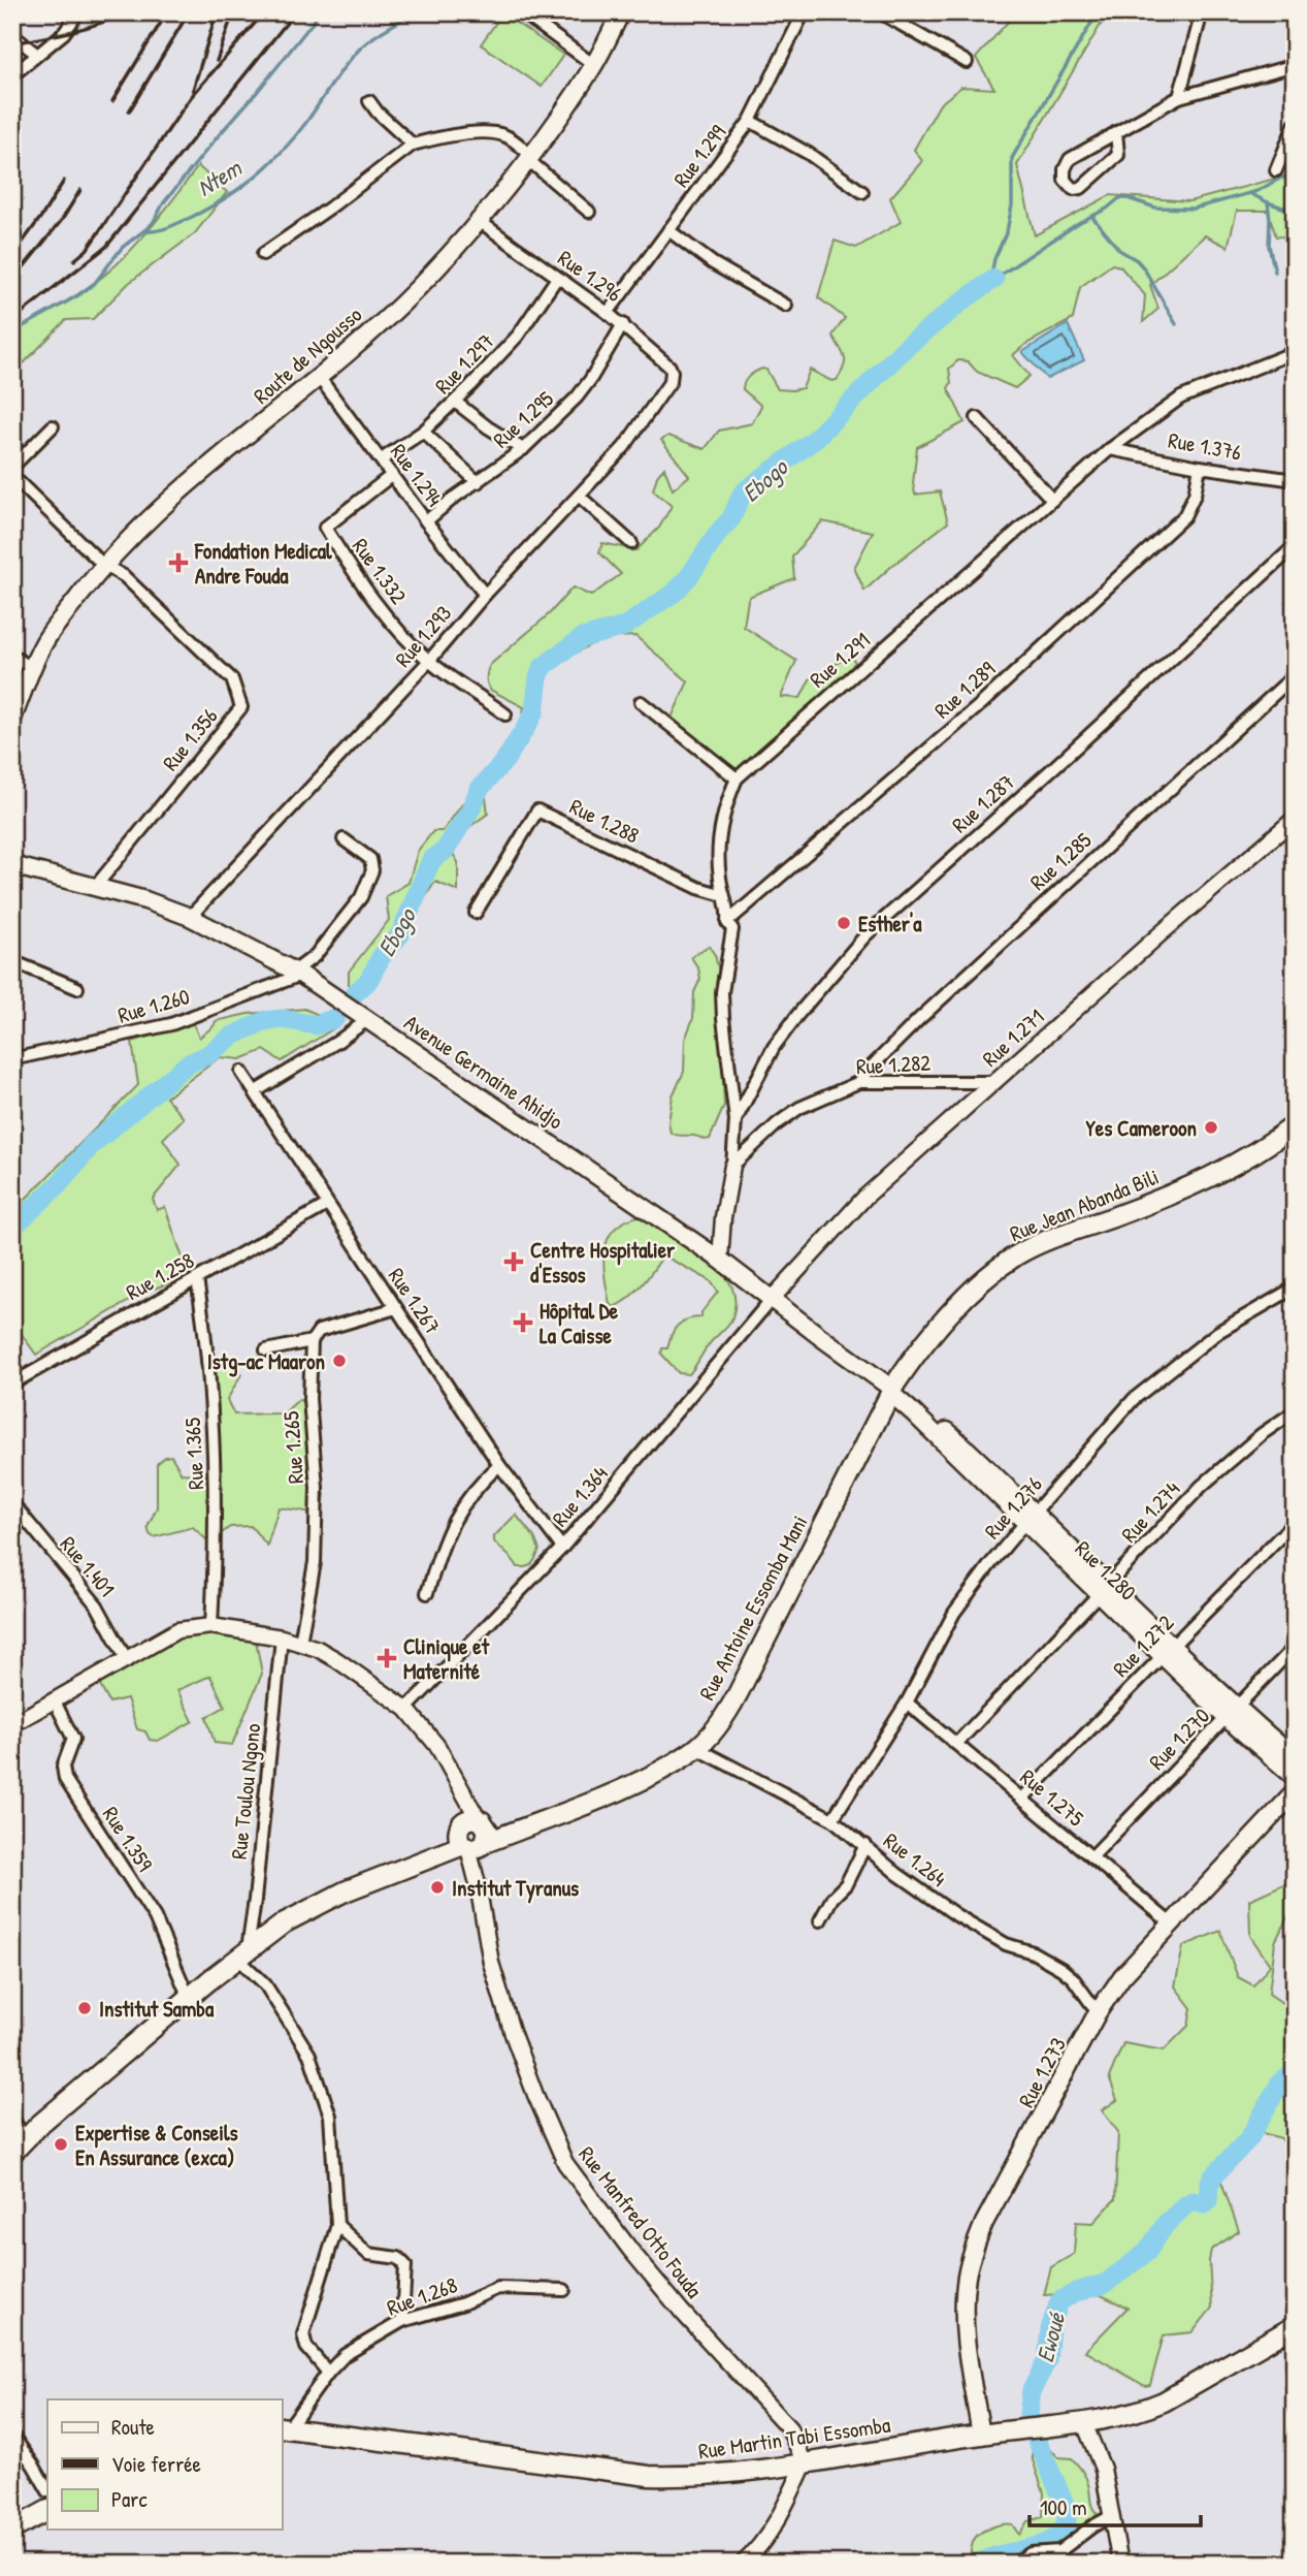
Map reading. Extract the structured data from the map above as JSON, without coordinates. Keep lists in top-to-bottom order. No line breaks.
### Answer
{"streets":{"main road":["Route de Ngousso","Avenue Germaine Ahidjo","Rue Jean Abanda Bili","Rue 1.280","Rue Antoine Essomba Mani","Rue 1.273","Rue Martin Tabi Essomba"],"street":["Rue 1.299","Rue 1.296","Rue 1.297","Rue 1.295","Rue 1.376","Rue 1.294","Rue 1.332","Rue 1.293","Rue 1.291","Rue 1.289","Rue 1.356","Rue 1.287","Rue 1.288","Rue 1.285","Rue 1.260","Rue 1.271","Rue 1.282","Rue 1.258","Rue 1.267","Rue 1.265","Rue 1.365","Rue 1.364","Rue 1.276","Rue 1.274","Rue 1.401","Rue 1.272","Rue 1.270","Rue Toulou Ngono","Rue 1.275","Rue 1.359","Rue 1.264","Rue Manfred Otto Fouda","Rue 1.268"]},"crossings":[["Rue 1.299","Rue 1.296"],["Rue 1.296","Route de Ngousso"],["Rue 1.296","Rue 1.297"],["Rue 1.296","Rue 1.295"],["Rue 1.296","Rue 1.293"],["Route de Ngousso","Rue 1.294"],["Route de Ngousso","Rue 1.356"],["Rue 1.297","Rue 1.294"],["Rue 1.295","Rue 1.294"],["Rue 1.376","Rue 1.291"],["Rue 1.376","Rue 1.289"],["Rue 1.294","Rue 1.332"],["Rue 1.294","Rue 1.293"],["Rue 1.332","Rue 1.293"],["Rue 1.293","Avenue Germaine Ahidjo"],["Rue 1.291","Rue 1.289"],["Rue 1.291","Rue 1.287"],["Rue 1.291","Rue 1.288"],["Rue 1.291","Rue 1.282"],["Rue 1.356","Avenue Germaine Ahidjo"],["Rue 1.285","Rue 1.282"],["Rue 1.260","Avenue Germaine Ahidjo"],["Rue 1.271","Rue 1.282"],["Rue 1.271","Avenue Germaine Ahidjo"],["Rue 1.271","Rue 1.364"],["Avenue Germaine Ahidjo","Rue Jean Abanda Bili"],["Avenue Germaine Ahidjo","Rue 1.364"],["Avenue Germaine Ahidjo","Rue 1.280"],["Avenue Germaine Ahidjo","Rue Antoine Essomba Mani"],["Rue Jean Abanda Bili","Rue 1.280"],["Rue Jean Abanda Bili","Rue Antoine Essomba Mani"],["Rue 1.258","Rue 1.267"],["Rue 1.258","Rue 1.365"],["Rue 1.267","Rue 1.364"],["Rue 1.276","Rue 1.280"],["Rue 1.276","Rue 1.275"],["Rue 1.276","Rue 1.264"],["Rue 1.274","Rue 1.280"],["Rue 1.274","Rue 1.275"],["Rue 1.280","Rue Antoine Essomba Mani"],["Rue 1.280","Rue 1.272"],["Rue 1.280","Rue 1.270"],["Rue Antoine Essomba Mani","Rue 1.264"],["Rue Antoine Essomba Mani","Rue Manfred Otto Fouda"],["Rue 1.272","Rue 1.275"],["Rue 1.270","Rue 1.275"],["Rue 1.275","Rue 1.273"],["Rue 1.264","Rue 1.273"],["Rue 1.273","Rue Martin Tabi Essomba"],["Rue Manfred Otto Fouda","Rue Martin Tabi Essomba"],["Rue 1.268","Rue Martin Tabi Essomba"]],"water":["Ntem","Ebogo","Ewoué"],"places":{"health":["Fondation Medical Andre Fouda","Centre Hospitalier d'Essos","Hôpital De La Caisse","Clinique et Maternité"],"other":["Esther'a","Yes Cameroon","Istg-ac Maaron","Institut Tyranus","Institut Samba","Expertise & Conseils En Assurance (exca)"]},"legend":["Route","Voie ferrée","Parc"],"scale_bar":"100 m"}
